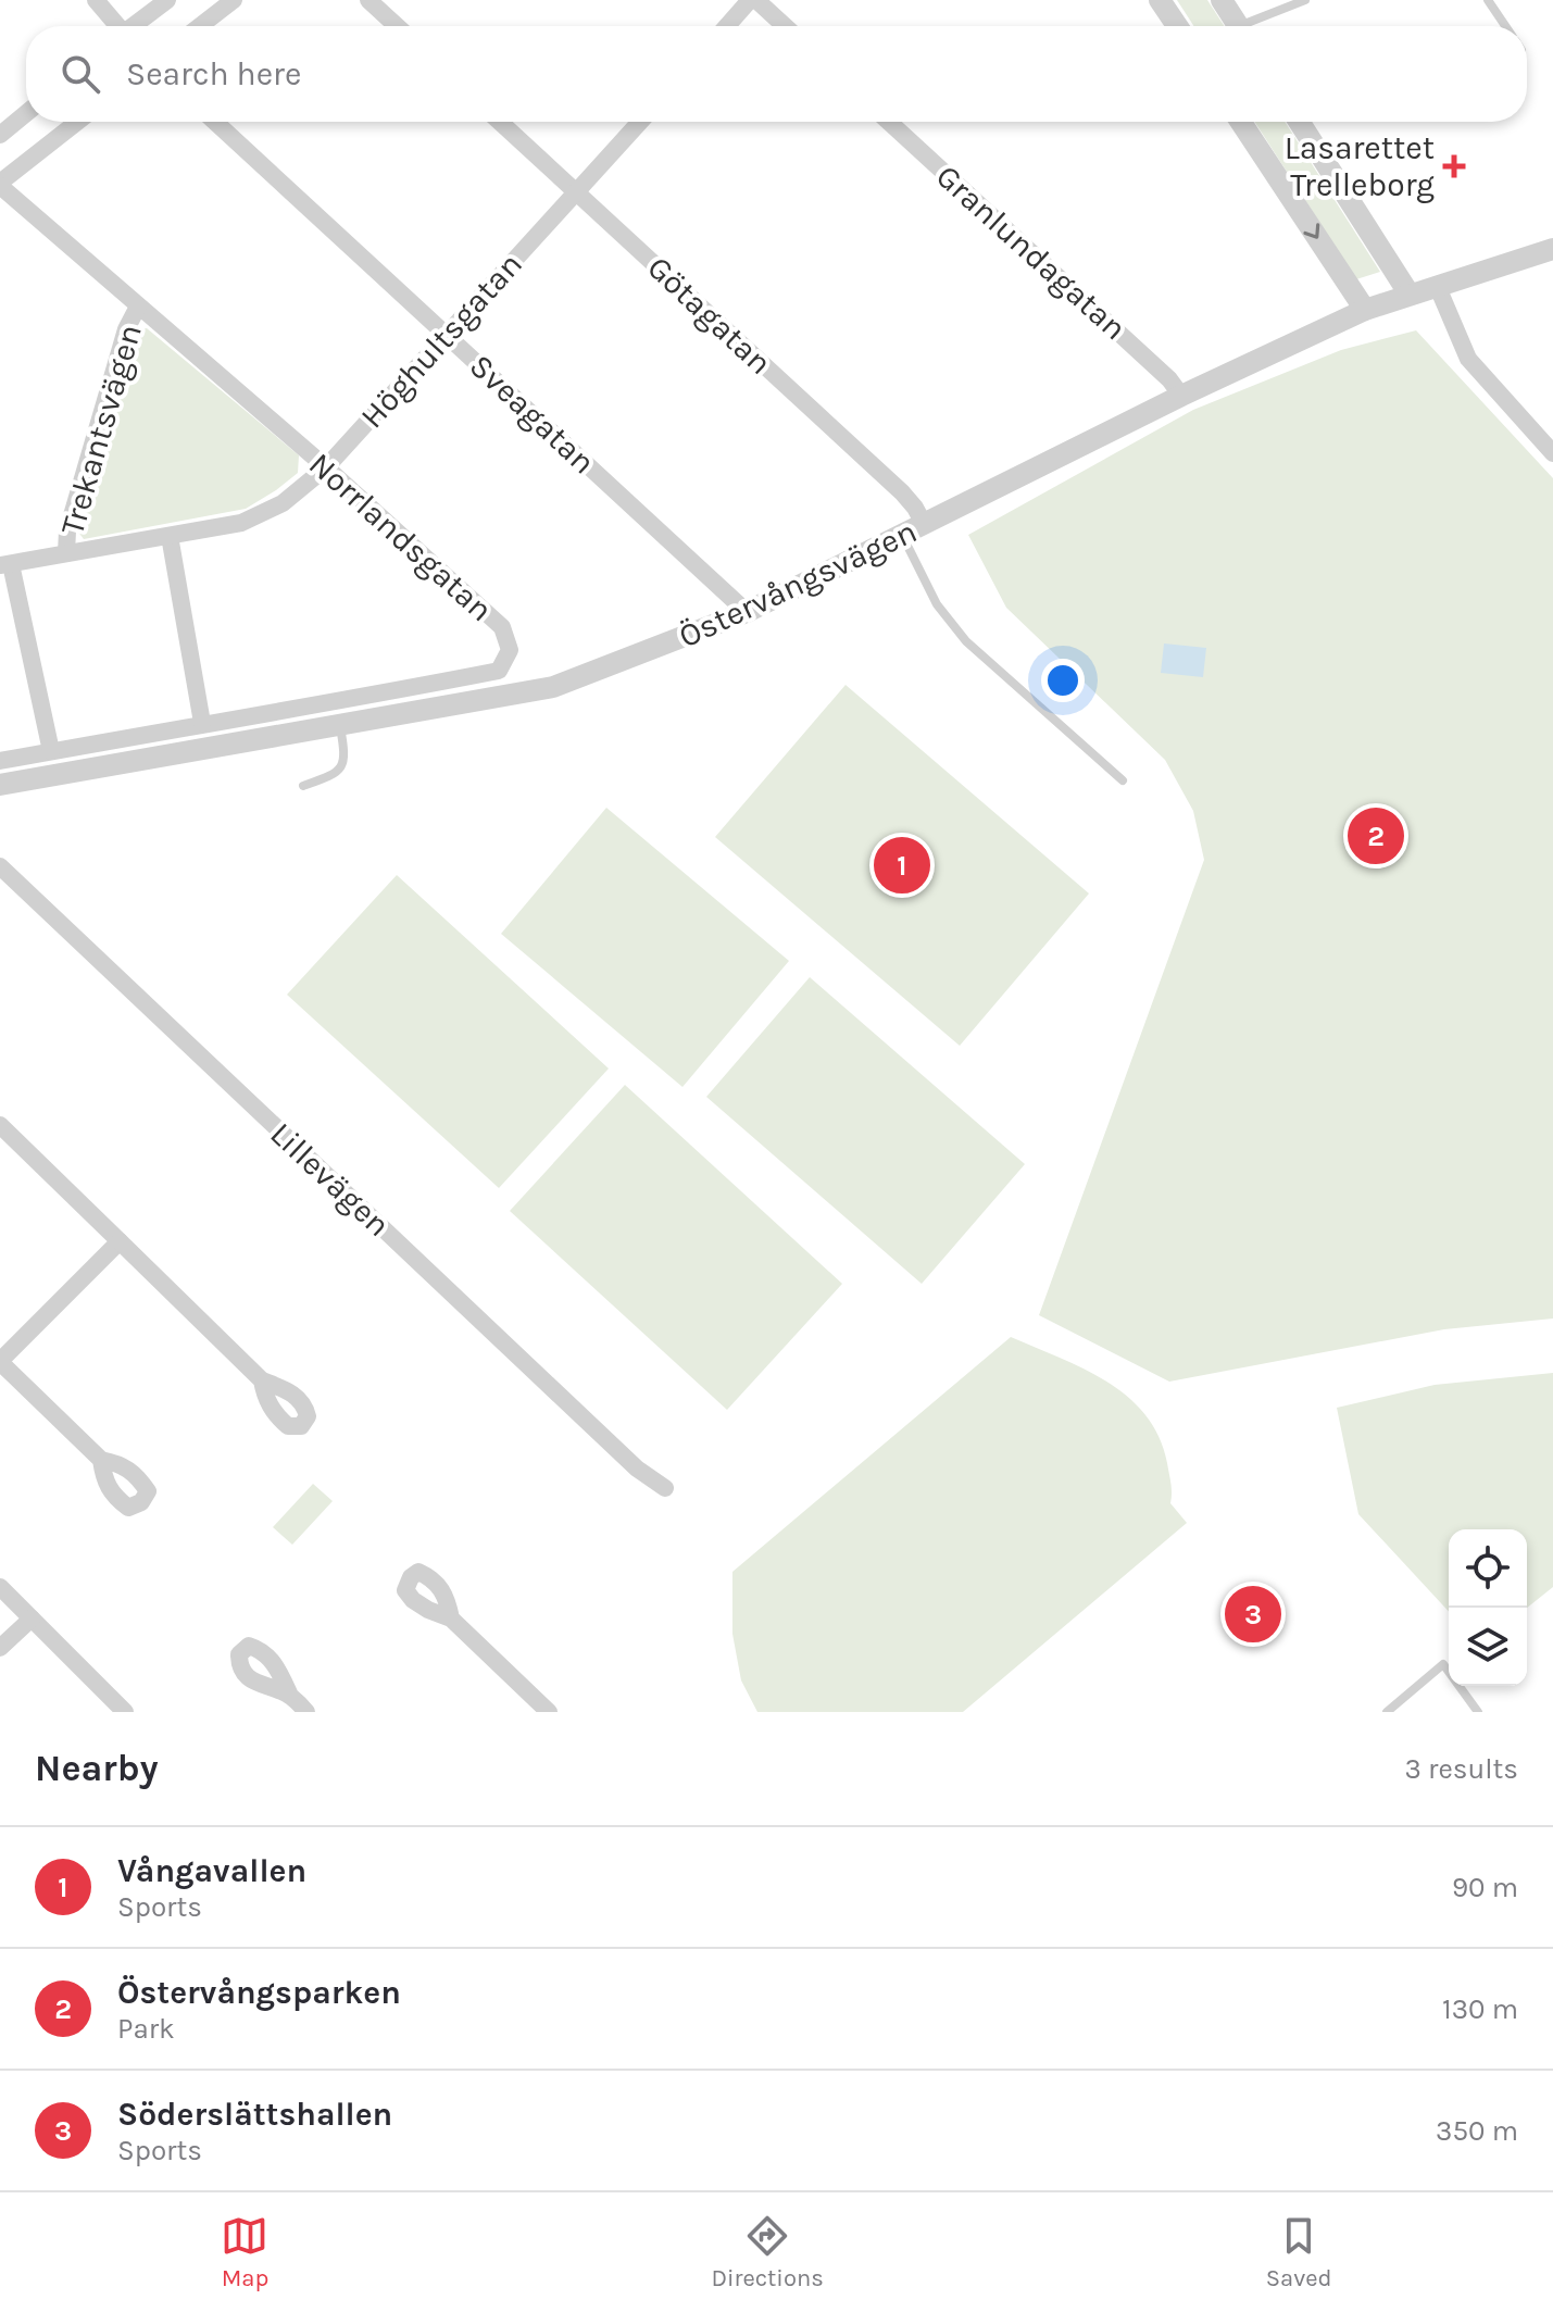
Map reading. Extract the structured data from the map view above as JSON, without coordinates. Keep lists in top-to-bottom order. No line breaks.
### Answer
{"streets":{"street":["Granlundagatan","Götagatan","Höghultsgatan","Sveagatan","Trekantsvägen","Norrlandsgatan","Östervångsvägen","Lillevägen"]},"crossings":[["Granlundagatan","Östervångsvägen"],["Götagatan","Höghultsgatan"],["Götagatan","Östervångsvägen"],["Höghultsgatan","Sveagatan"],["Höghultsgatan","Trekantsvägen"],["Höghultsgatan","Norrlandsgatan"],["Sveagatan","Östervångsvägen"],["Trekantsvägen","Norrlandsgatan"]],"places":{"health":["Lasarettet Trelleborg"]},"page":{"search":"Search here","pins":["2","1","3"],"heading":["Nearby","3 results"],"list":[{"mark":"1","name":"Vångavallen","note":"Sports","value":"90 m"},{"mark":"2","name":"Östervångsparken","note":"Park","value":"130 m"},{"mark":"3","name":"Söderslättshallen","note":"Sports","value":"350 m"}],"nav":["Map","Directions","Saved"]}}
